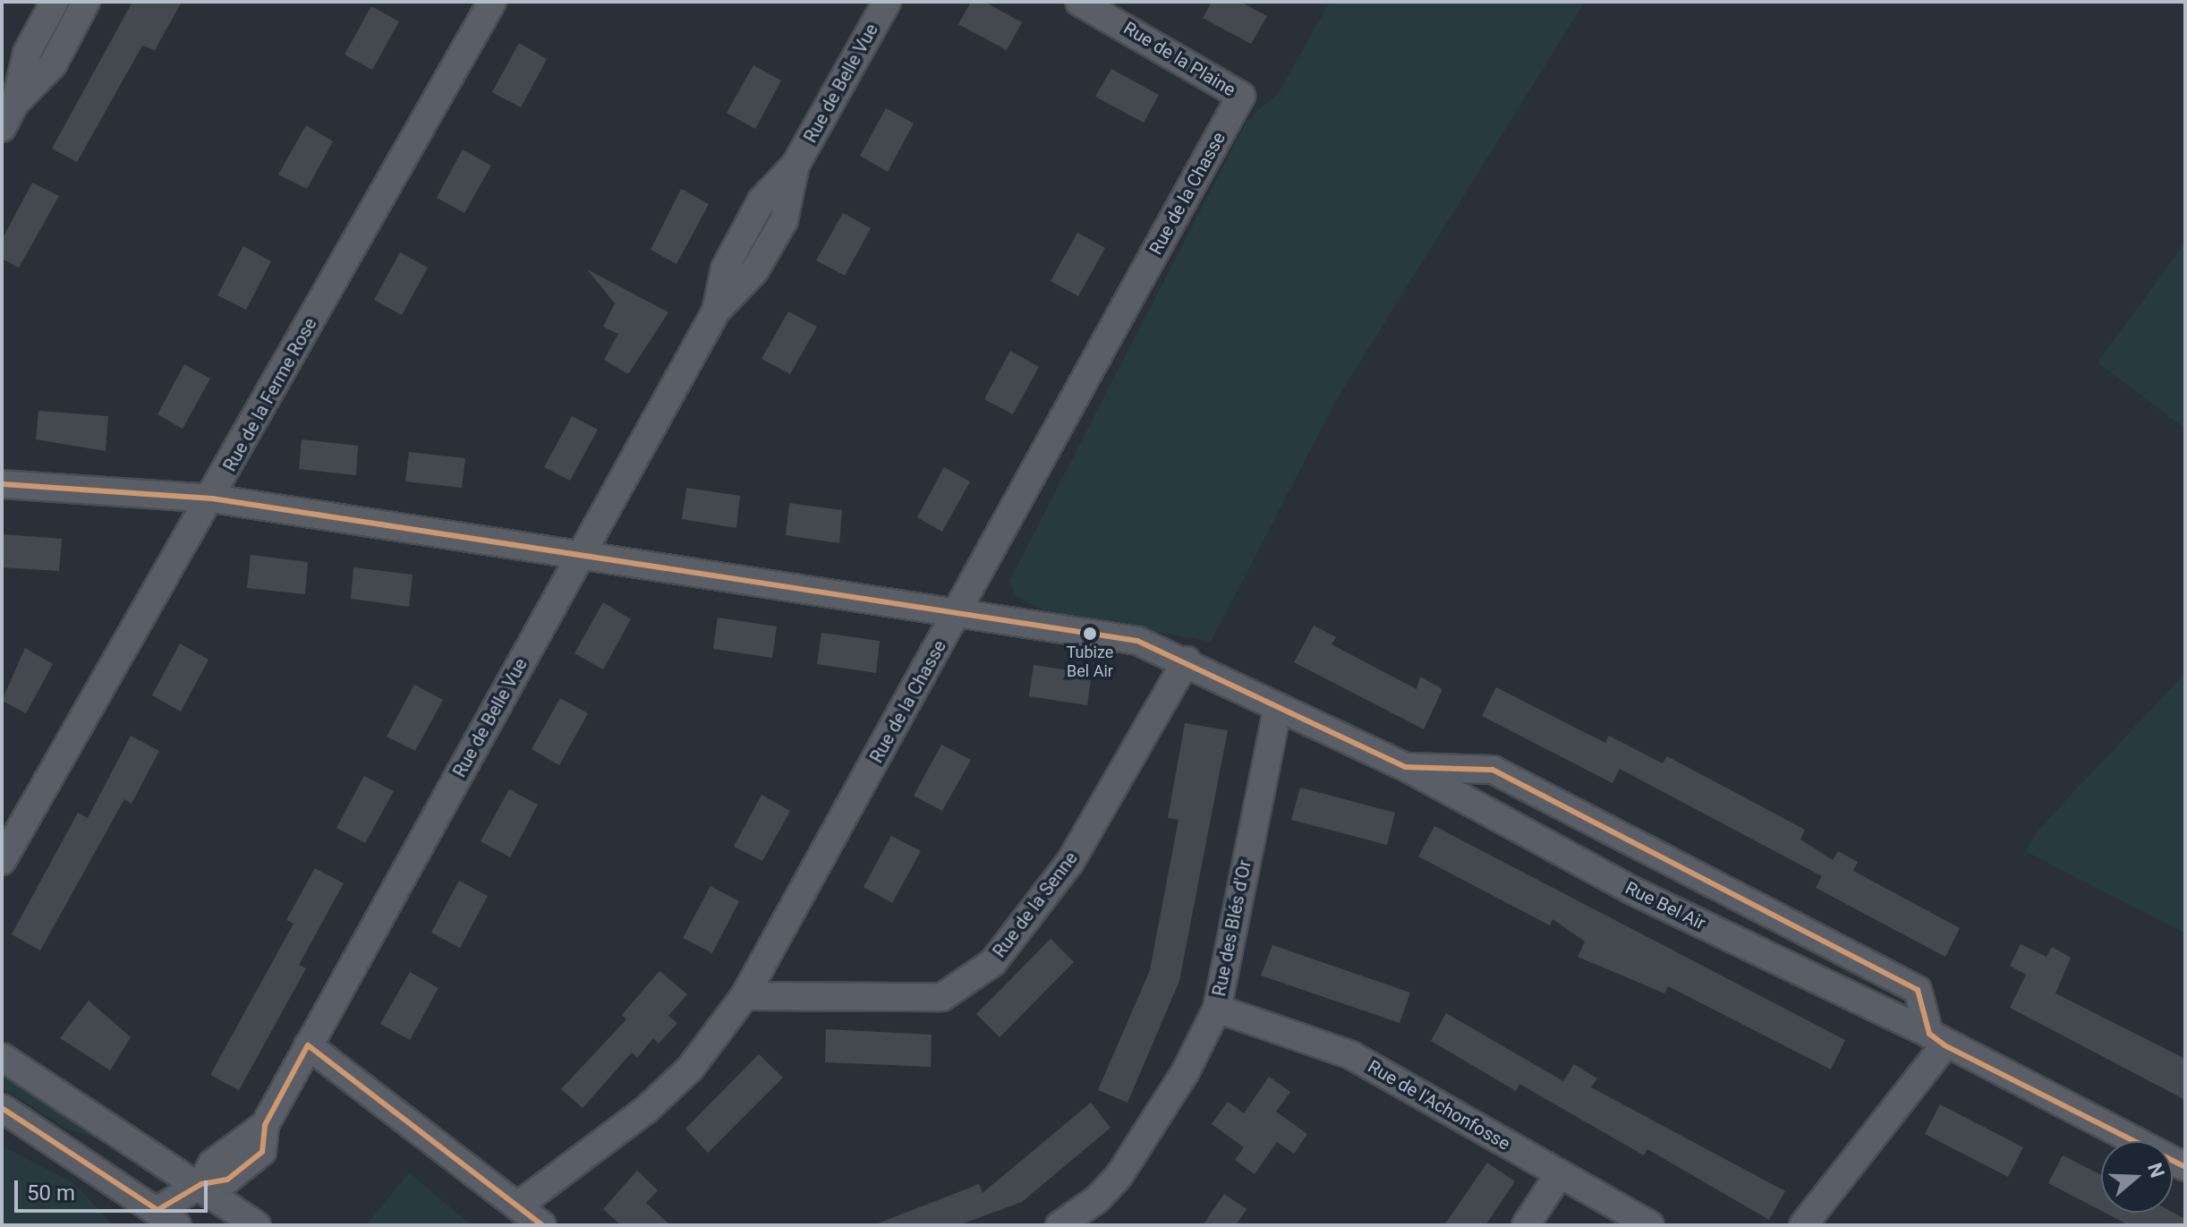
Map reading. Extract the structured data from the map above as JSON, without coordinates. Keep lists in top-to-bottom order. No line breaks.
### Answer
{"streets":{"street":["Rue de la Plaine","Rue de Belle Vue","Rue de la Chasse","Rue de la Ferme Rose","Rue de la Senne","Rue Bel Air","Rue des Blés d'Or","Rue de l'Achonfosse"]},"crossings":[["Rue de la Plaine","Rue de la Chasse"],["Rue de Belle Vue","Rue Bel Air"],["Rue de la Chasse","Rue de la Senne"],["Rue de la Chasse","Rue Bel Air"],["Rue de la Ferme Rose","Rue Bel Air"],["Rue de la Senne","Rue Bel Air"],["Rue Bel Air","Rue des Blés d'Or"],["Rue des Blés d'Or","Rue de l'Achonfosse"]],"places":["Tubize Bel Air"],"scale_bar":"50 m","north":"right"}
